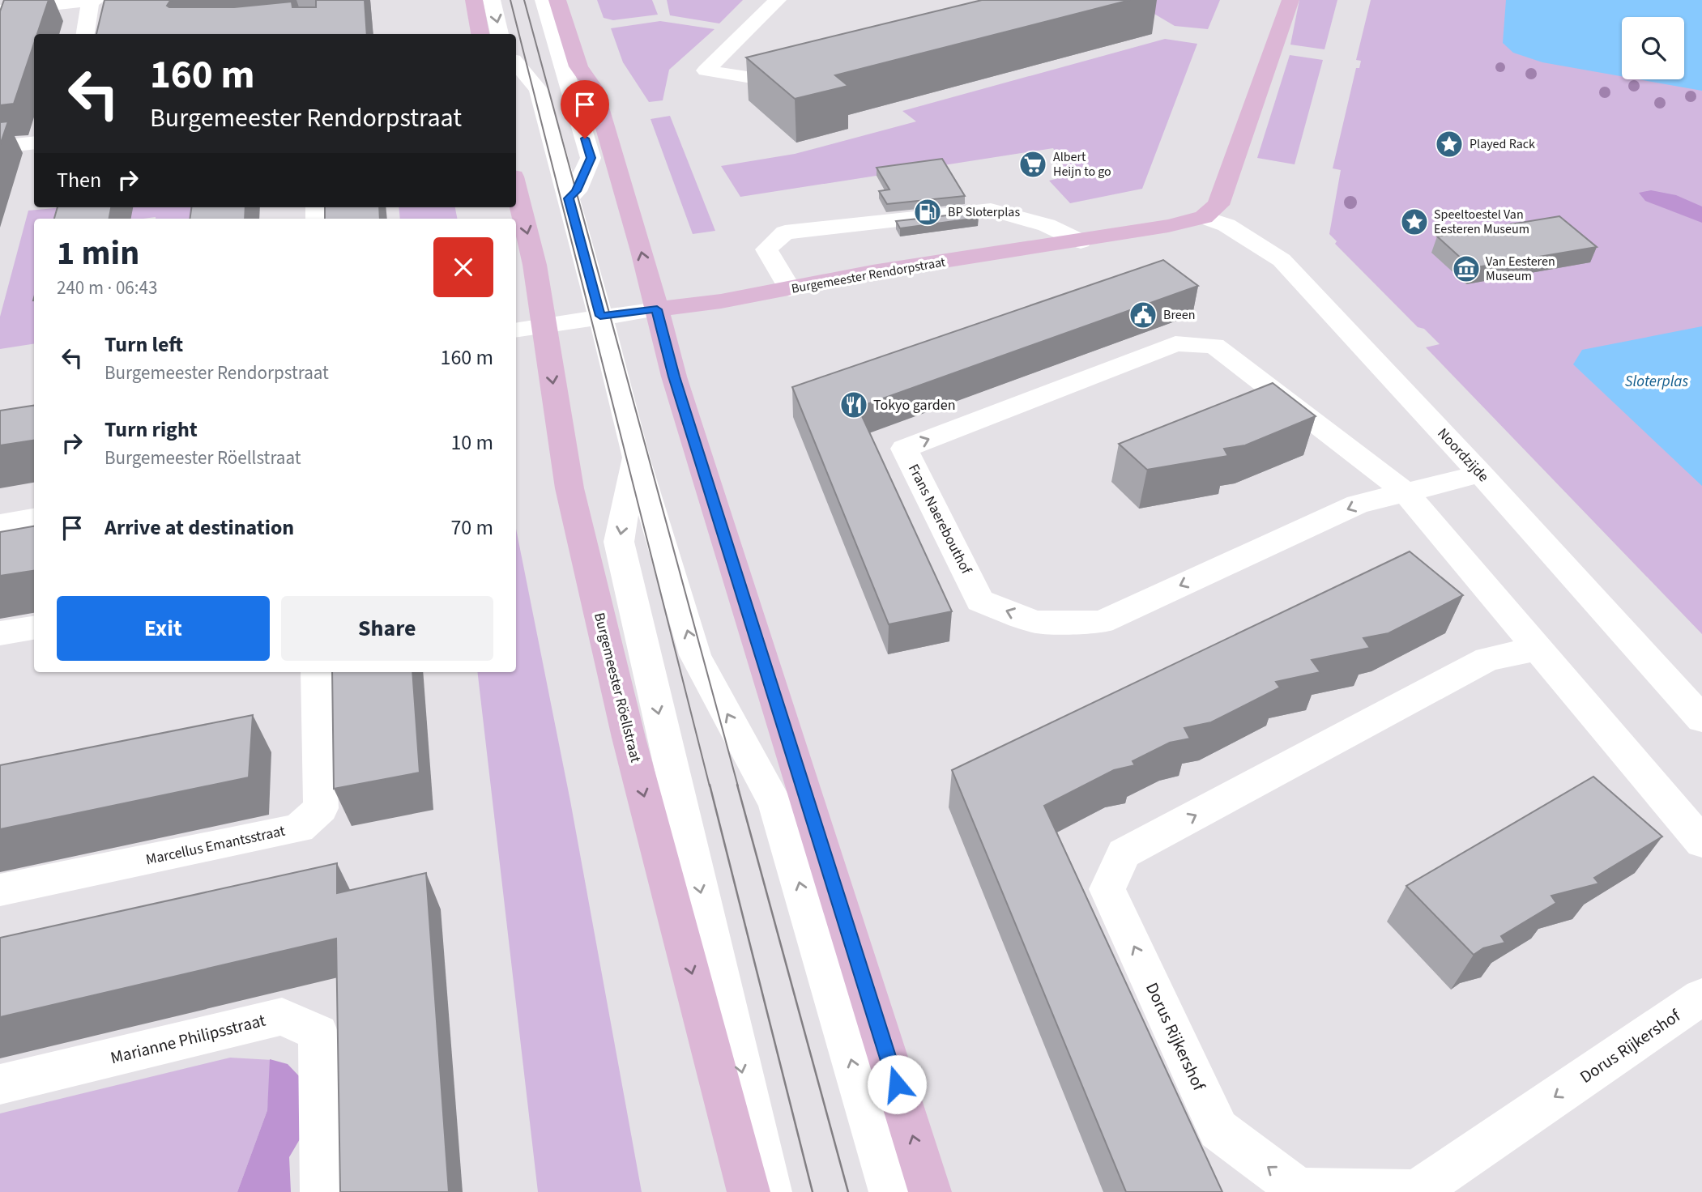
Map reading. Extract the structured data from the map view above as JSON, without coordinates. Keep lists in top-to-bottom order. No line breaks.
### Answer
{"streets":{"main road":["Burgemeester Rendorpstraat","Burgemeester Röellstraat"],"street":["Noordzijde","Frans Naerebouthof","Marcellus Emantsstraat","Dorus Rijkershof","Marianne Philipsstraat"]},"crossings":[["Burgemeester Rendorpstraat","Noordzijde"],["Burgemeester Rendorpstraat","Burgemeester Röellstraat"],["Noordzijde","Frans Naerebouthof"]],"water":["Sloterplas"],"places":{"place":["Played Rack","Speeltoestel Van Eesteren Museum"],"supermarket":["Albert Heijn to go"],"fuel station":["BP Sloterplas"],"museum":["Van Eesteren Museum"],"public building":["Breen"],"restaurant":["Tokyo garden"]},"page":{"turn":["160 m","Burgemeester Rendorpstraat"],"then":"Then","heading":["1 min","240 m · 06:43"],"list":[{"name":"Turn left","note":"Burgemeester Rendorpstraat","value":"160 m"},{"name":"Turn right","note":"Burgemeester Röellstraat","value":"10 m"},{"name":"Arrive at destination","value":"70 m"}],"buttons":["Exit","Share"]}}
